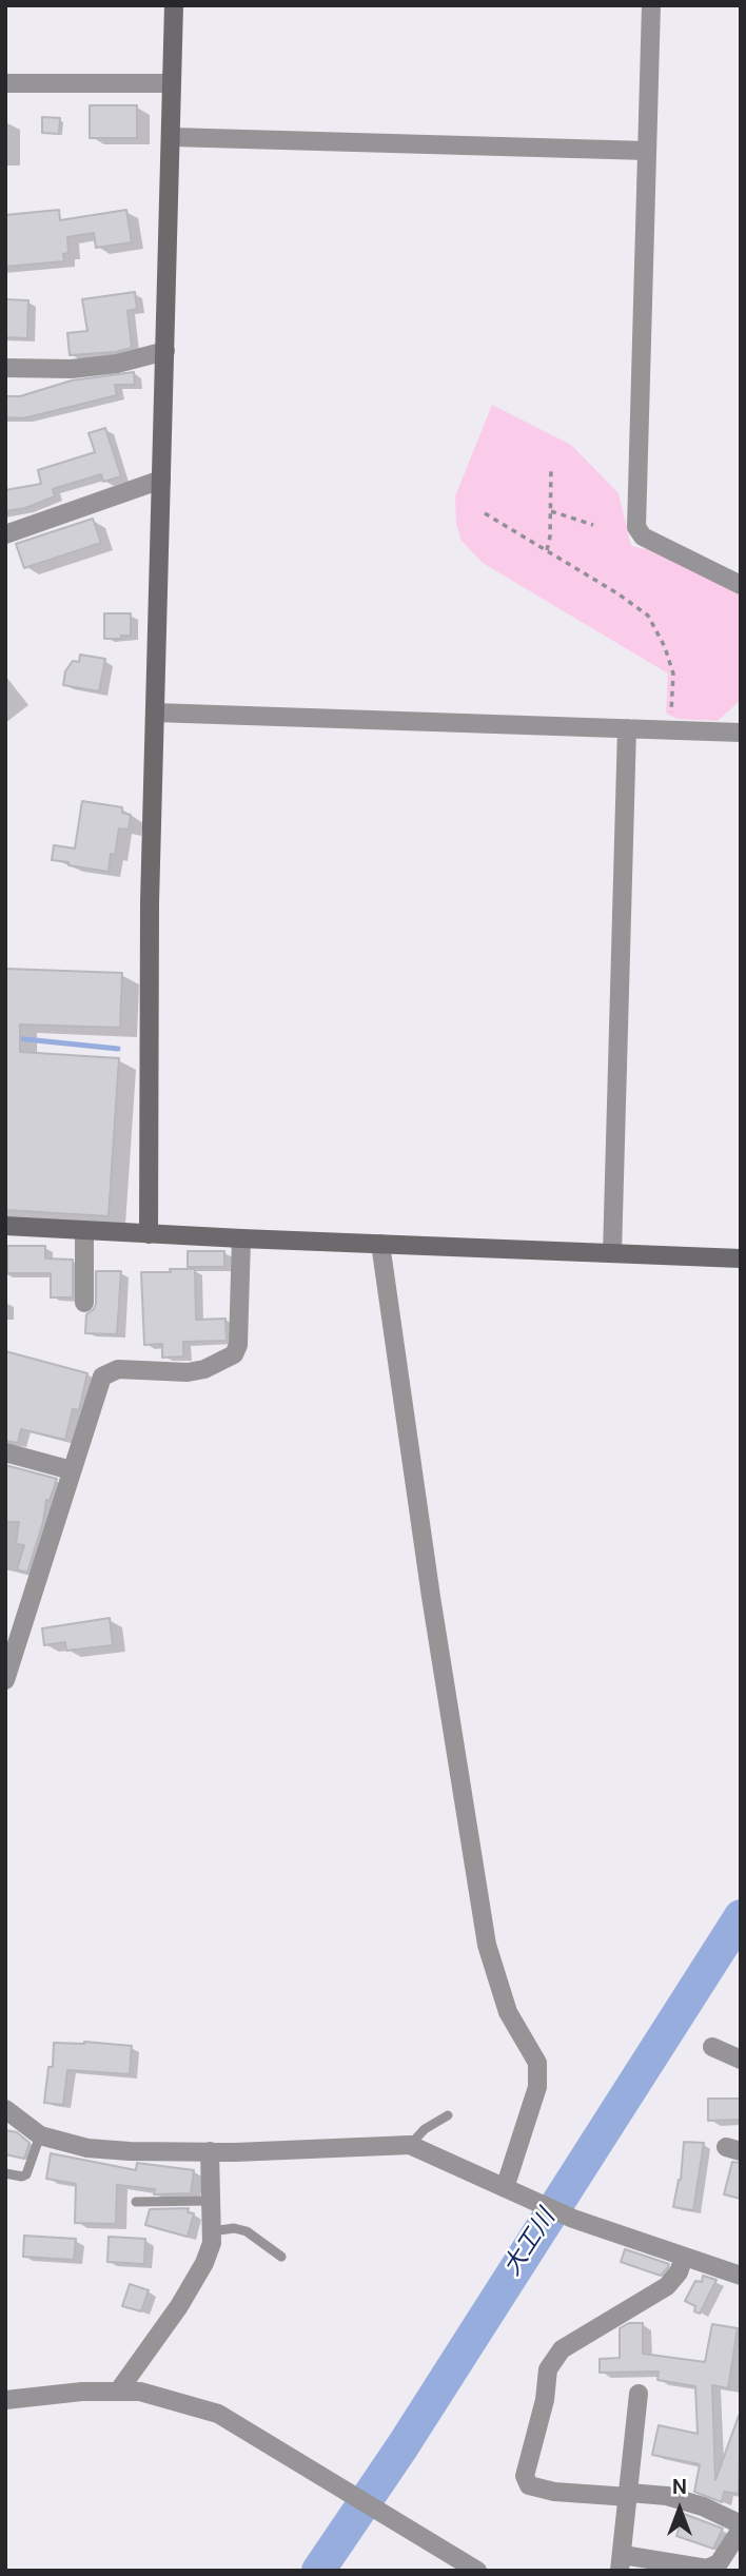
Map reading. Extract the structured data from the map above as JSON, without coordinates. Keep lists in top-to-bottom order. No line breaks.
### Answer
{"water":["大工川"],"north":"top"}
